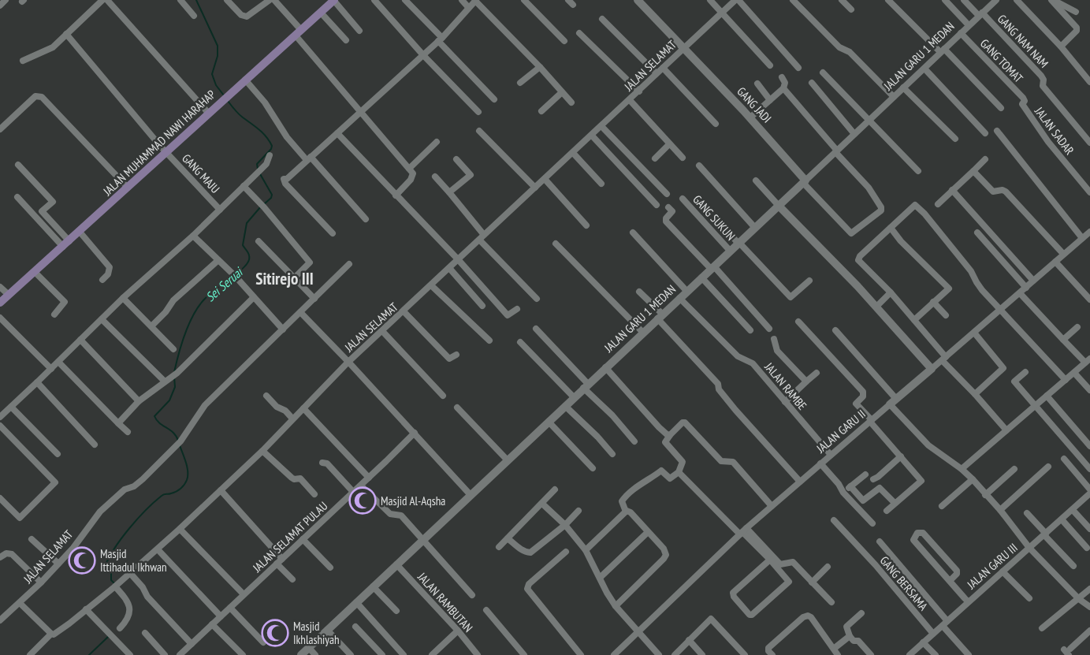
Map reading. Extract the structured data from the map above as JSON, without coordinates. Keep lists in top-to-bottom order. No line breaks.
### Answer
{"streets":{"main road":["JALAN MUHAMMAD NAWI HARAHAP"],"street":["GANG NAM NAM","JALAN GARU 1 MEDAN","GANG TOMAT","JALAN SELAMAT","GANG JADI","JALAN SADAR","GANG MAJU","GANG SUKUN","JALAN RAMBE","JALAN GARU II","JALAN SELAMAT PULAU","JALAN GARU III","GANG BERSAMA","JALAN RAMBUTAN"]},"crossings":[["GANG NAM NAM","JALAN GARU 1 MEDAN"],["JALAN GARU 1 MEDAN","GANG TOMAT"],["JALAN GARU 1 MEDAN","GANG JADI"],["JALAN GARU 1 MEDAN","GANG SUKUN"],["JALAN GARU 1 MEDAN","JALAN RAMBE"],["JALAN GARU 1 MEDAN","JALAN RAMBUTAN"],["GANG TOMAT","JALAN SADAR"],["JALAN SELAMAT","GANG JADI"],["JALAN MUHAMMAD NAWI HARAHAP","GANG MAJU"],["JALAN RAMBE","JALAN GARU II"],["JALAN GARU III","GANG BERSAMA"]],"districts":["Sitirejo III"],"water":["Sei Seruai"],"places":{"mosque":["Masjid Al-Aqsha","Masjid Ittihadul Ikhwan","Masjid Ikhlashiyah"]}}
